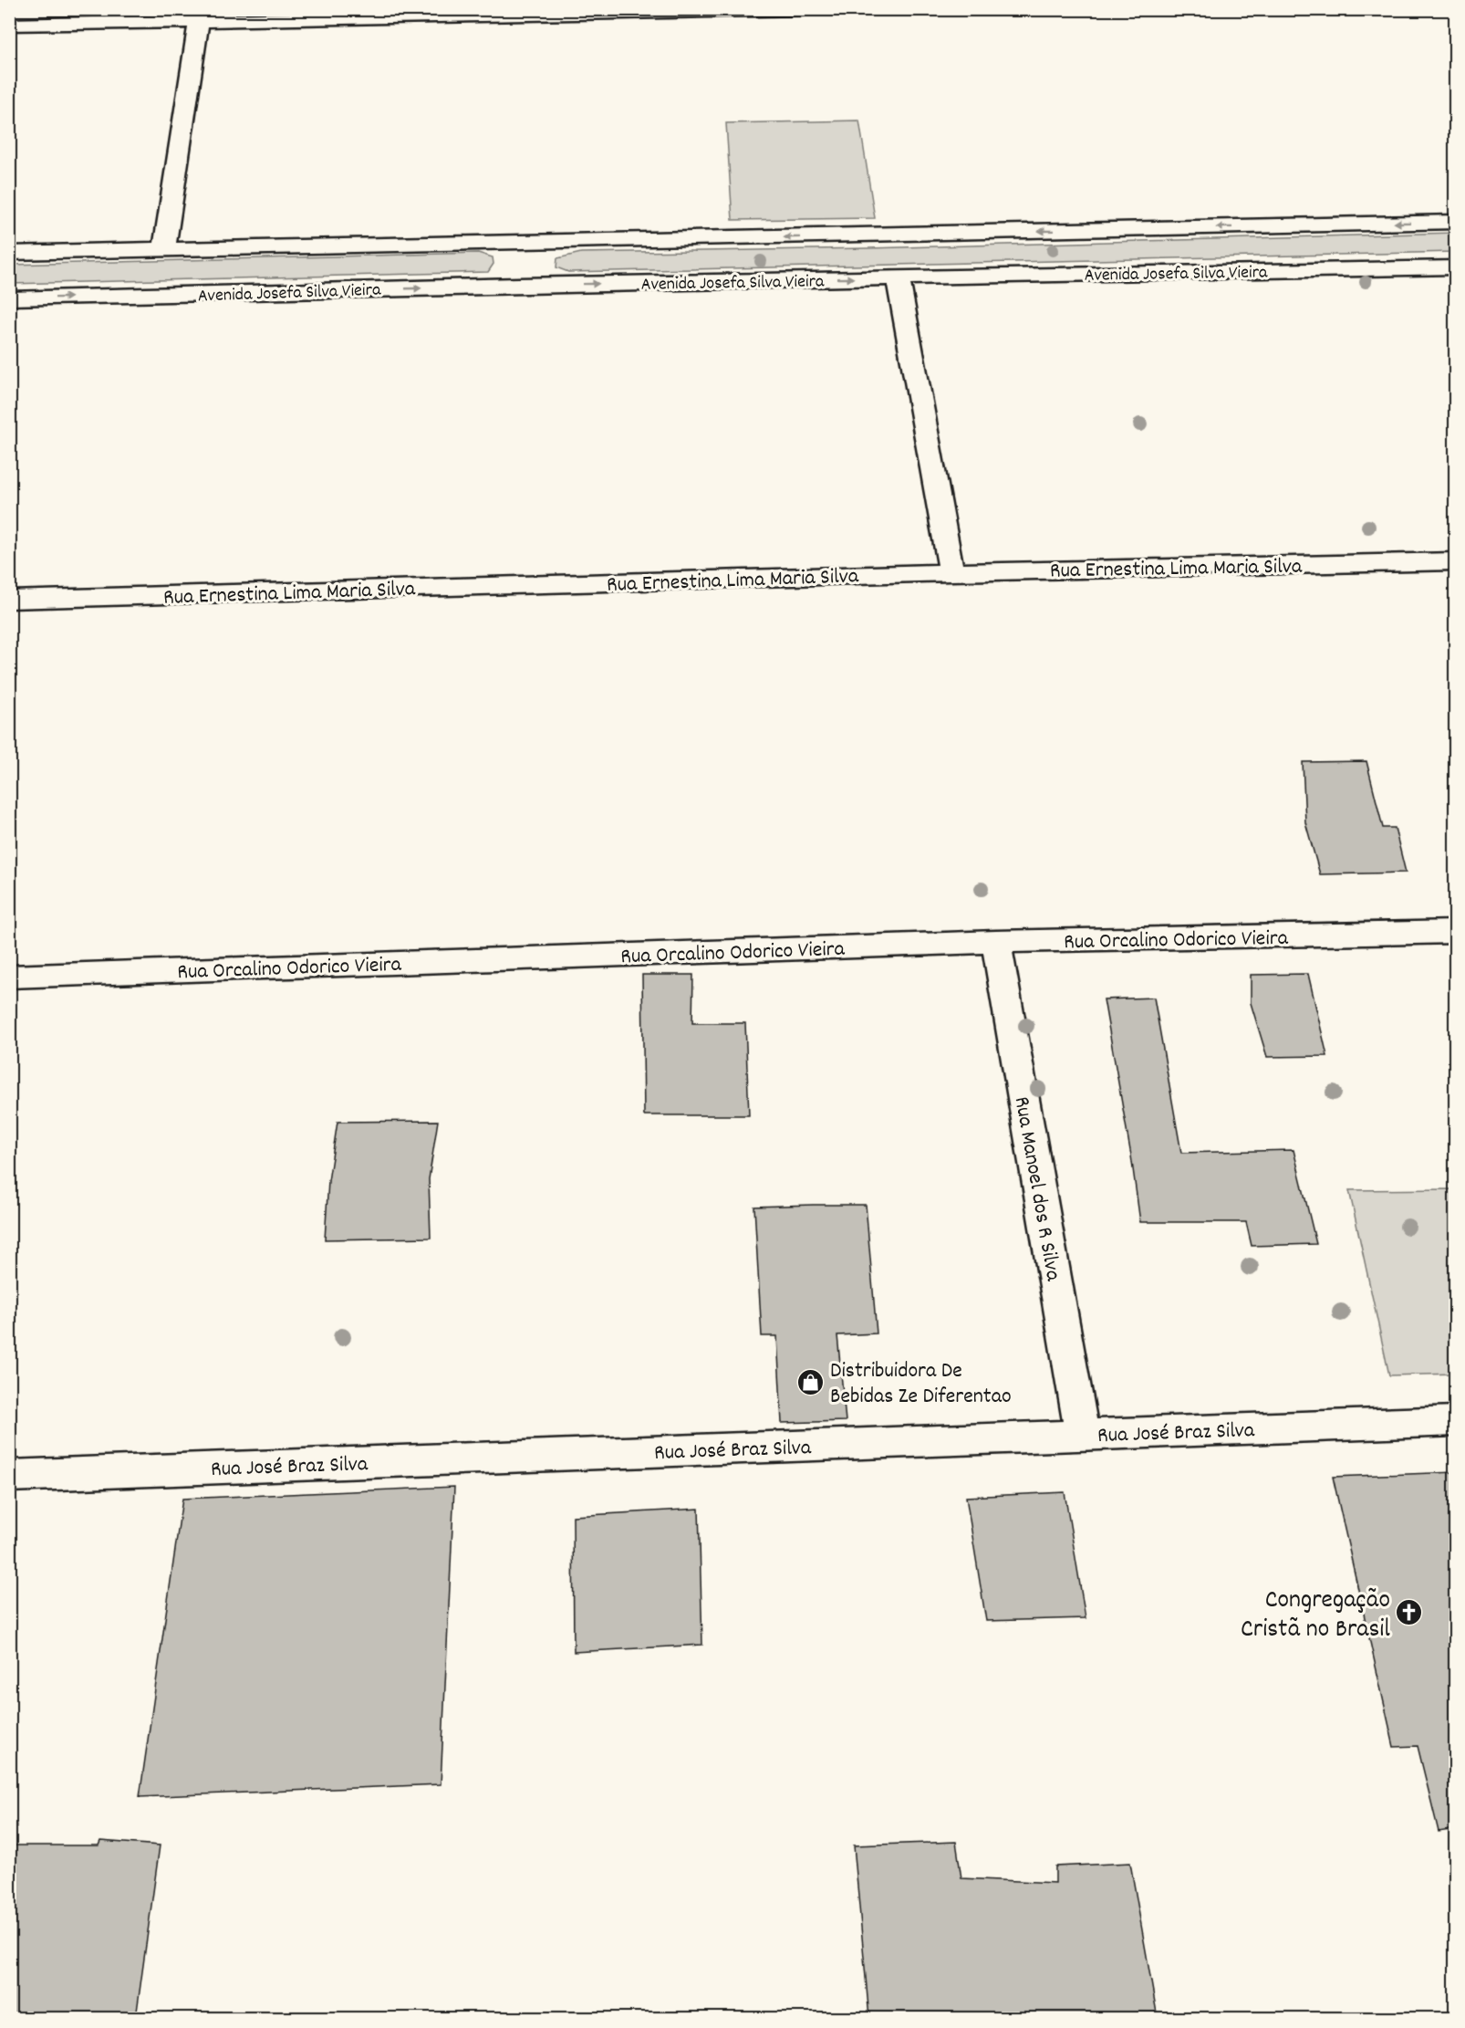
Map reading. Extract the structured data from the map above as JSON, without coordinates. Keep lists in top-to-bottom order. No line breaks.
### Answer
{"streets":{"street":["Avenida Josefa Silva Vieira","Rua Ernestina Lima Maria Silva","Rua Orcalino Odorico Vieira","Rua Manoel dos R Silva","Rua José Braz Silva"]},"crossings":[["Rua Orcalino Odorico Vieira","Rua Manoel dos R Silva"],["Rua Manoel dos R Silva","Rua José Braz Silva"]],"places":{"shop":["Distribuidora De Bebidas Ze Diferentao"],"church":["Congregação Cristã no Brasil"]}}
